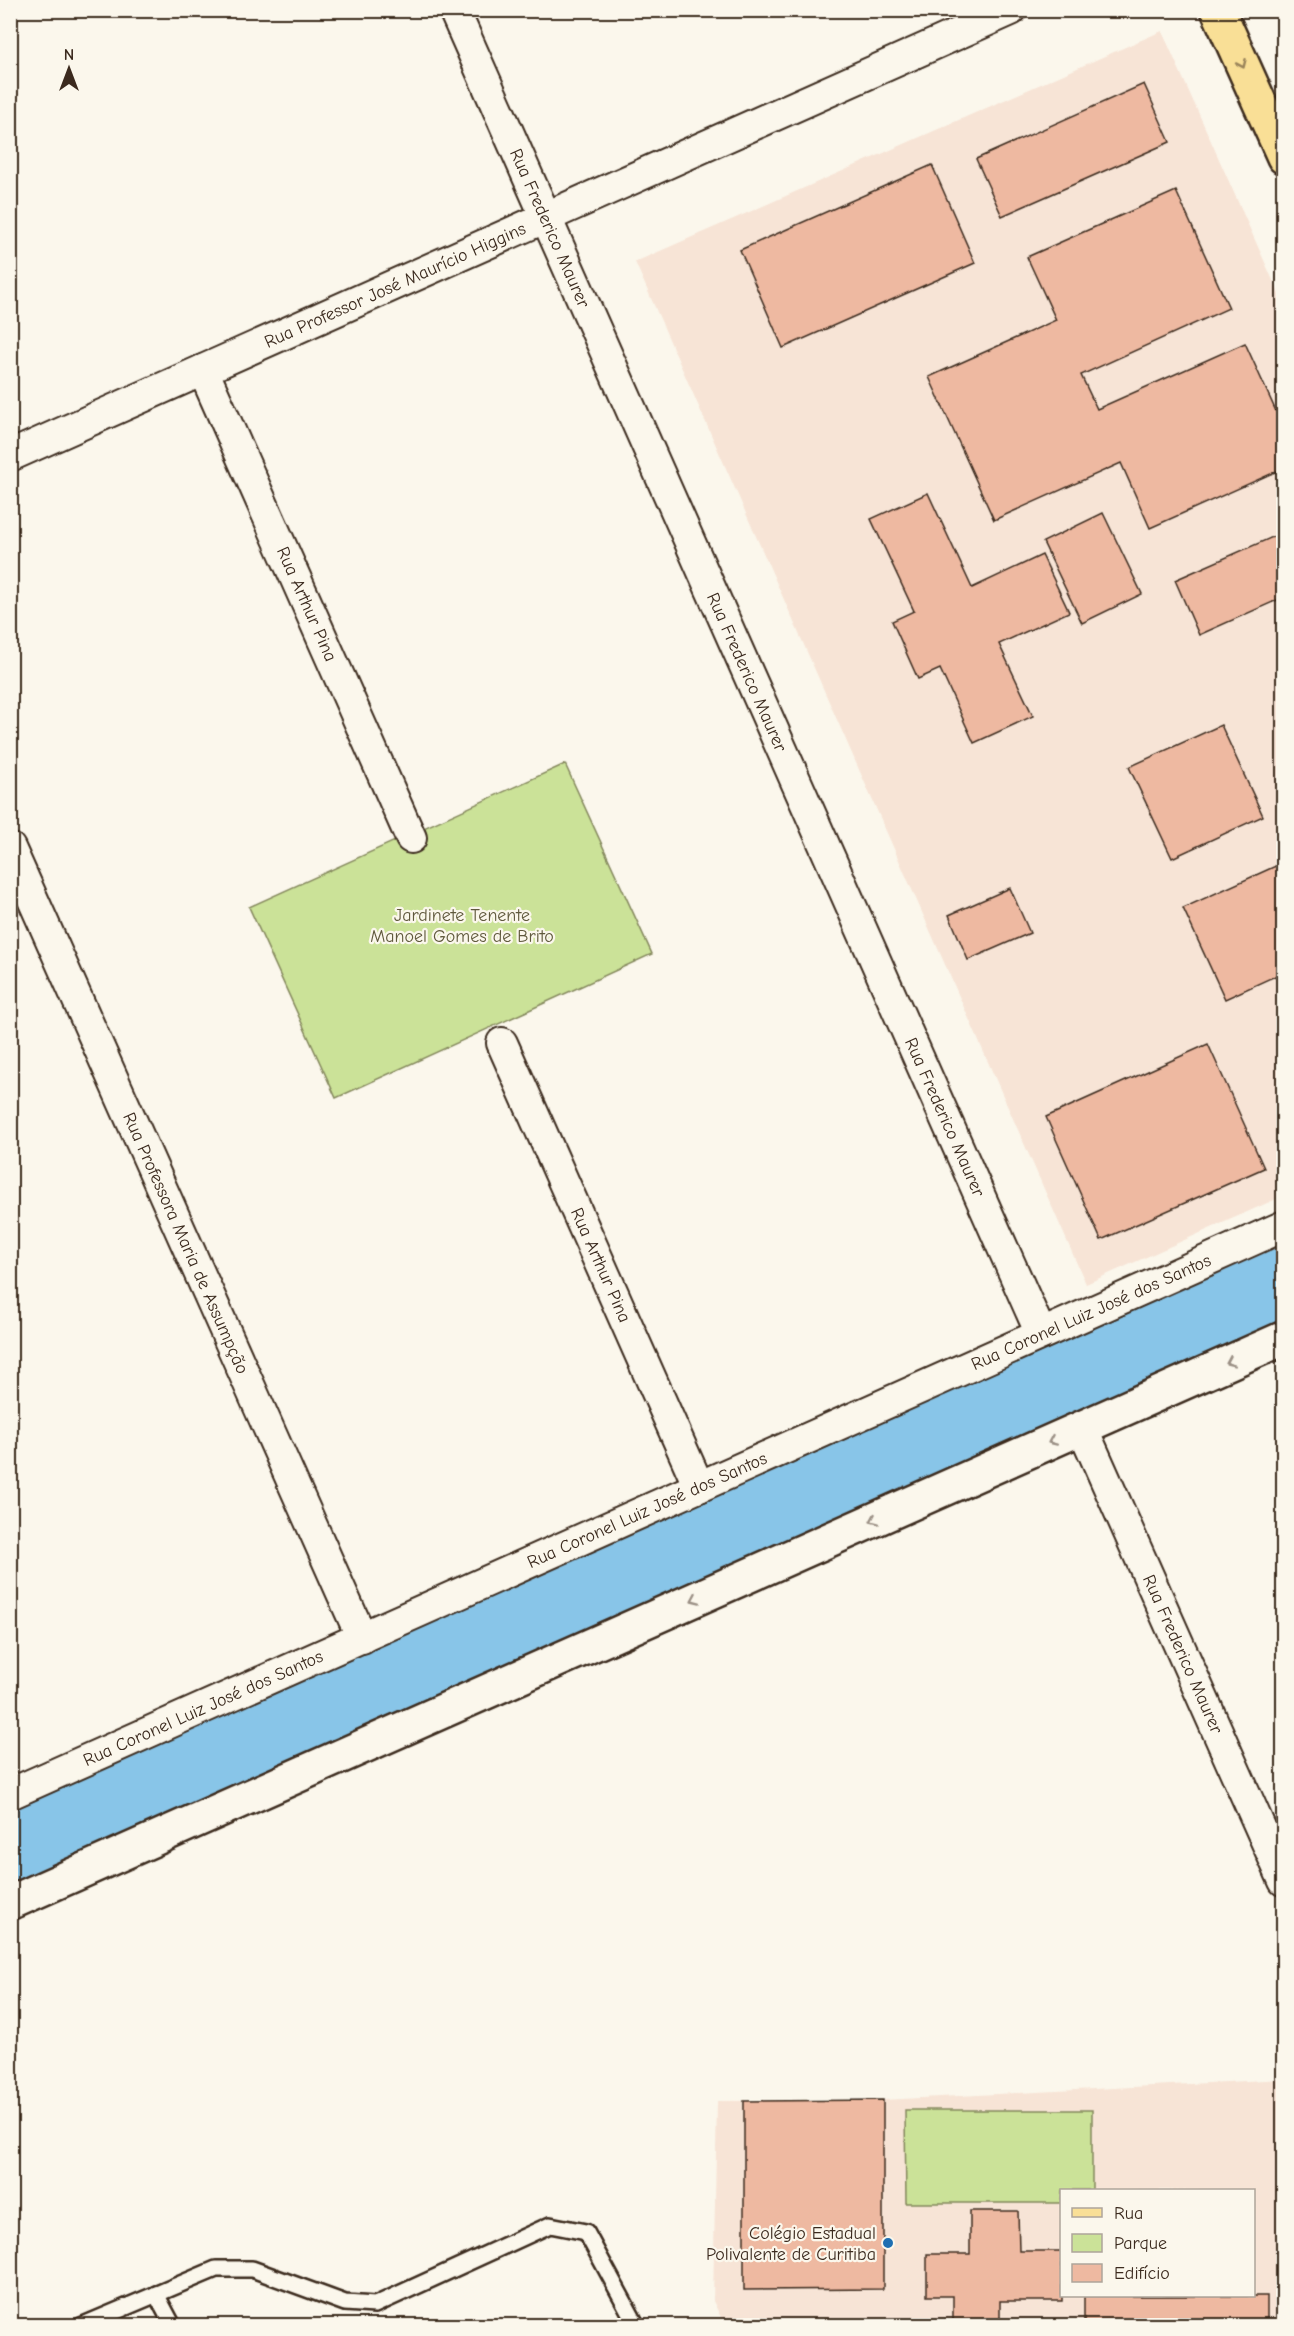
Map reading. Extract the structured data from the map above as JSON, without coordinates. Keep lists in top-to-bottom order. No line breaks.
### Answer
{"streets":{"street":["Rua Frederico Maurer","Rua Professor José Maurício Higgins","Rua Arthur Pina","Rua Professora Maria de Assumpção","Rua Coronel Luiz José dos Santos"]},"crossings":[["Rua Frederico Maurer","Rua Professor José Maurício Higgins"],["Rua Frederico Maurer","Rua Coronel Luiz José dos Santos"],["Rua Professor José Maurício Higgins","Rua Arthur Pina"],["Rua Arthur Pina","Rua Coronel Luiz José dos Santos"],["Rua Professora Maria de Assumpção","Rua Coronel Luiz José dos Santos"]],"parks":["Jardinete Tenente Manoel Gomes de Brito"],"places":["Colégio Estadual Polivalente de Curitiba"],"legend":["Rua","Parque","Edifício"],"north":"top"}
